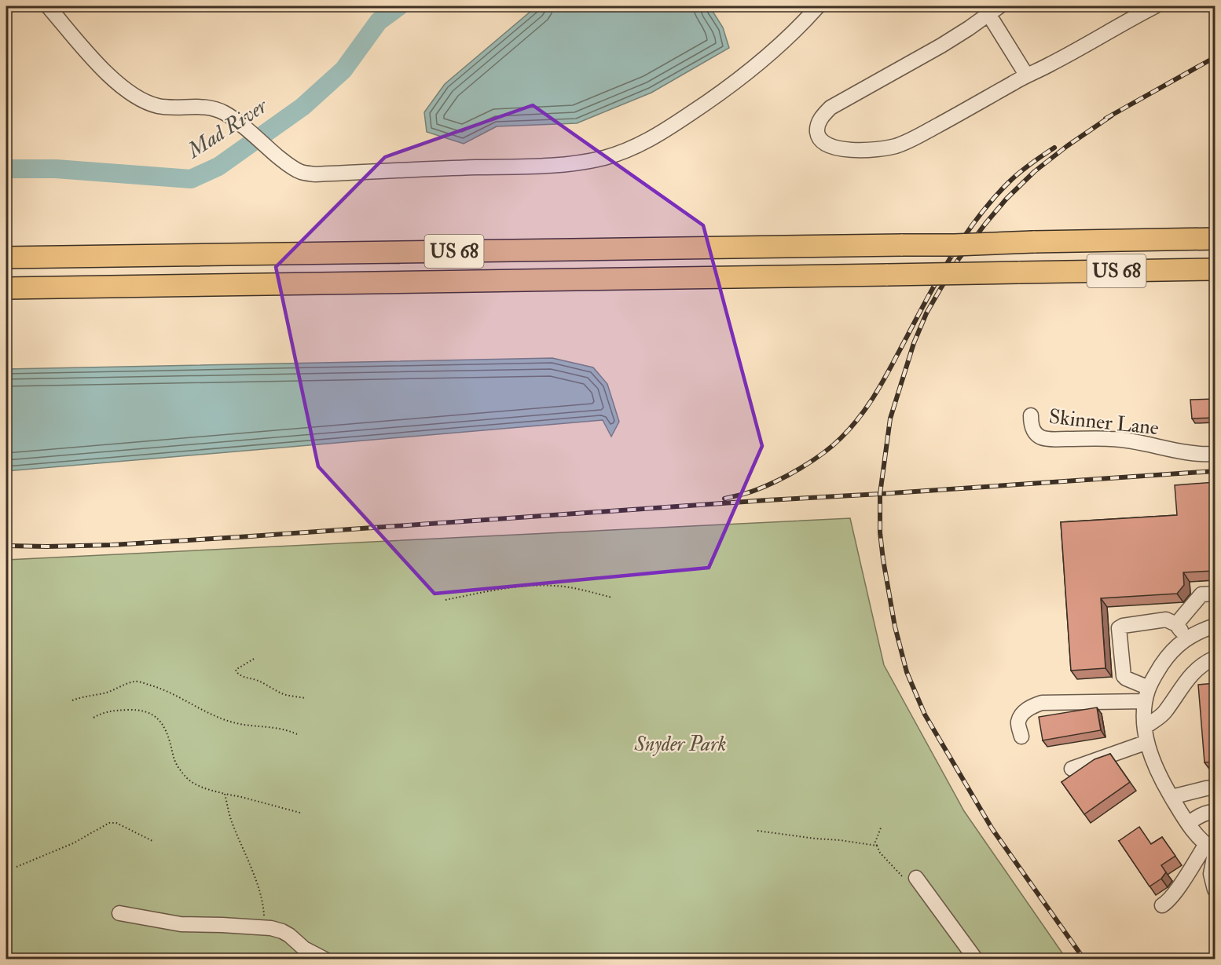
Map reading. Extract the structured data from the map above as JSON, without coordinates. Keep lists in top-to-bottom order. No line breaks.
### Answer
{"streets":{"highway":["US 68"],"street":["Skinner Lane"]},"water":["Mad River"],"parks":["Snyder Park"]}
